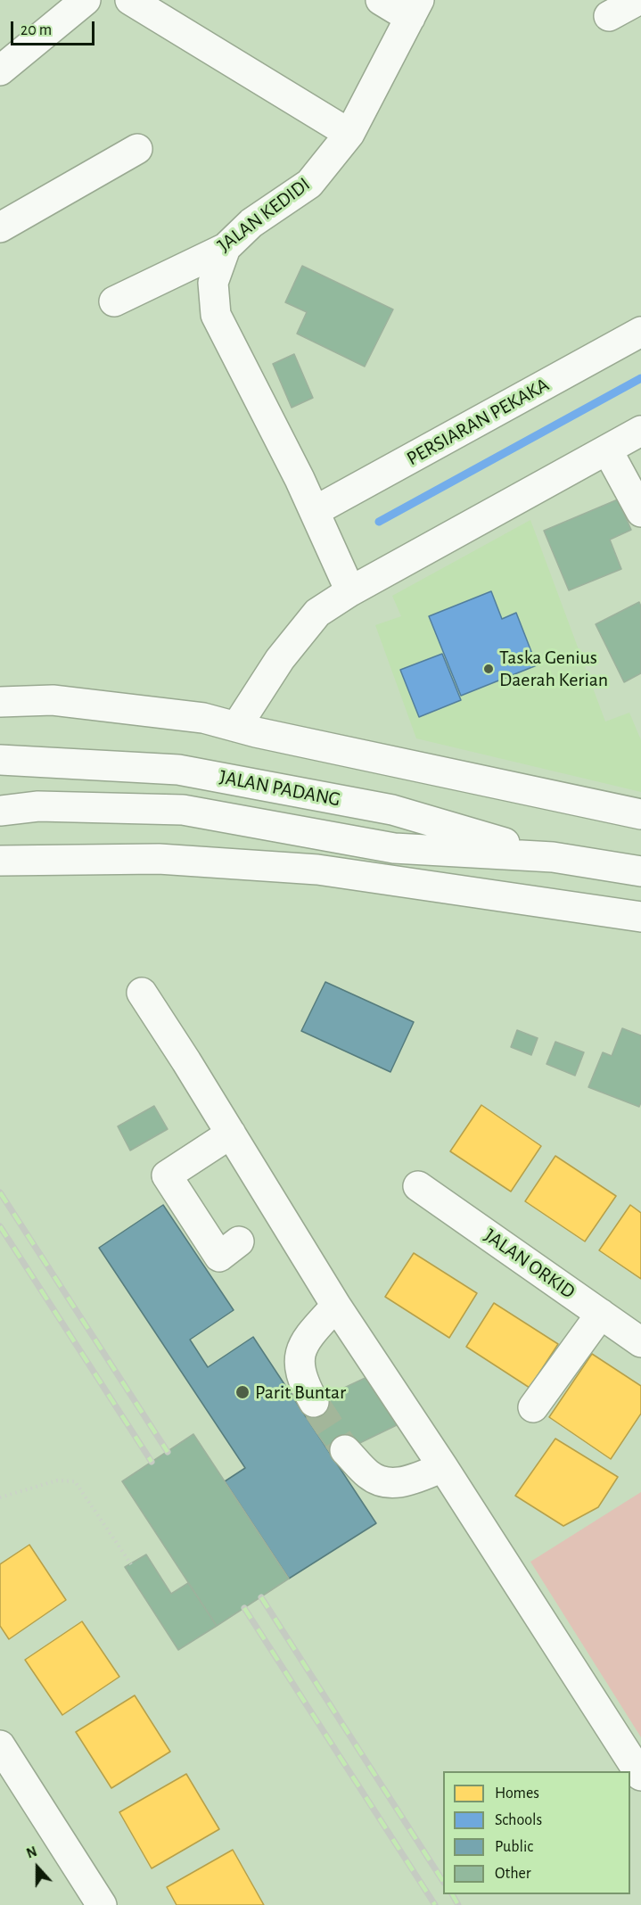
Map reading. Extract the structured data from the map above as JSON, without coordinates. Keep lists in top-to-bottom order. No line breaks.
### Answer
{"streets":{"street":["JALAN KEDIDI","PERSIARAN PEKAKA","JALAN PADANG","JALAN ORKID"]},"places":["Taska Genius Daerah Kerian","Parit Buntar"],"legend":["Homes","Schools","Public","Other"],"scale_bar":"20 m","north":"top"}
